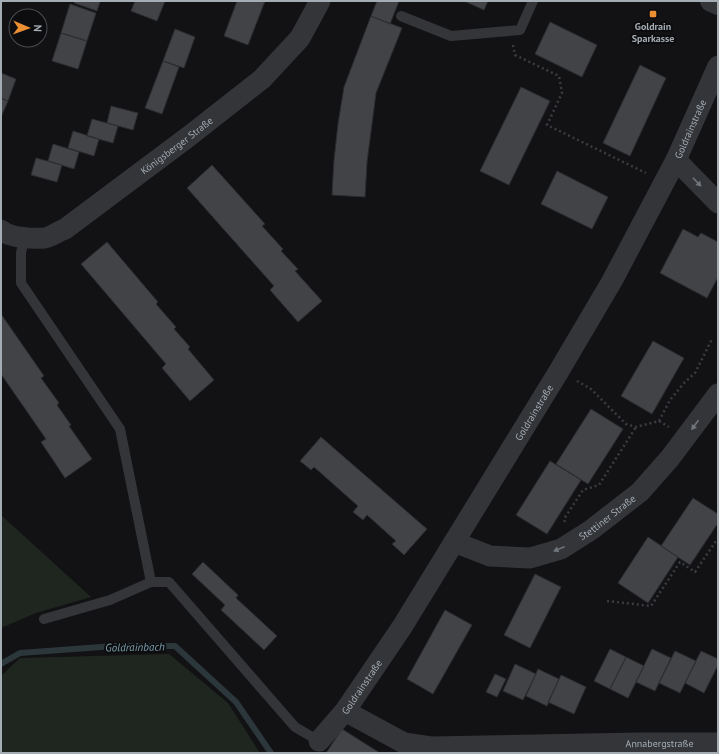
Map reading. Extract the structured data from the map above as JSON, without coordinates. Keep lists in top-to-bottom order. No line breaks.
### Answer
{"streets":{"street":["Goldrainstraße","Königsberger Straße","Stettiner Straße","Annabergstraße"]},"crossings":[["Goldrainstraße","Stettiner Straße"],["Goldrainstraße","Annabergstraße"]],"one_way":["Stettiner Straße"],"water":["Goldrainbach"],"places":{"transit":["Goldrain Sparkasse"]},"north":"right"}
